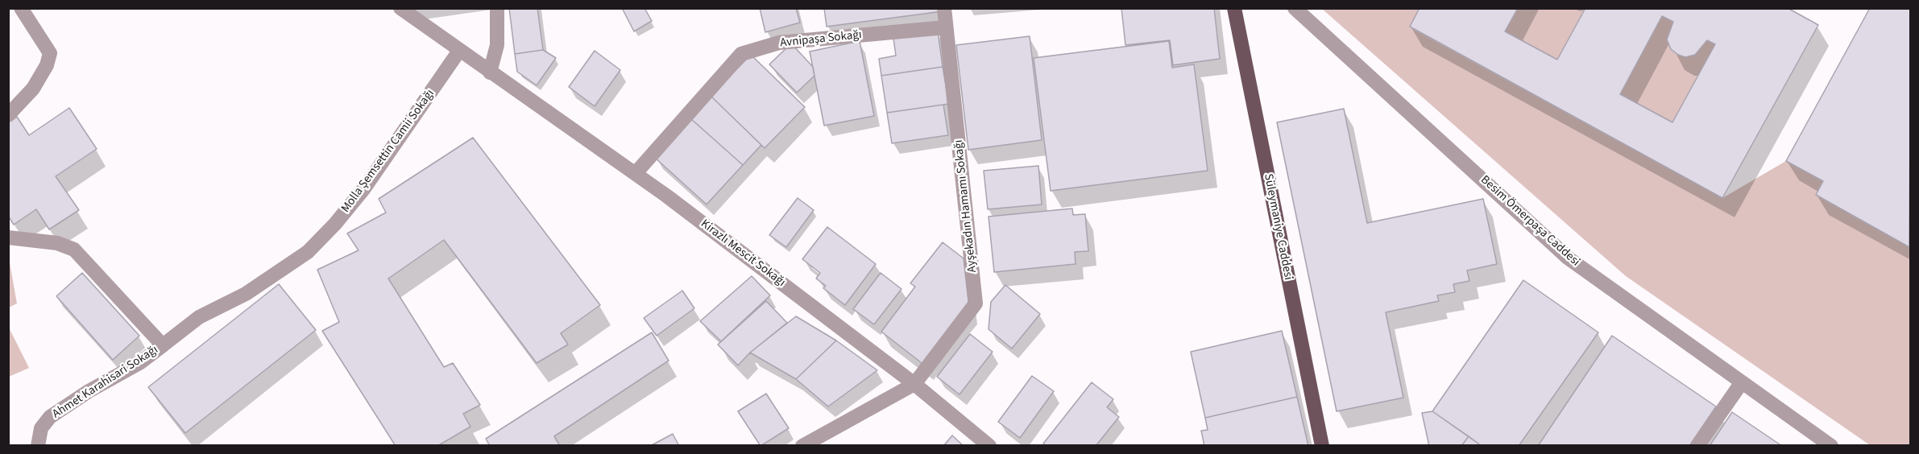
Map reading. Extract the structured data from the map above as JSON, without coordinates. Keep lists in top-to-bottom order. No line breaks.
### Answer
{"streets":{"main road":["Süleymaniye Caddesi"],"street":["Avnipaşa Sokağı","Molla Şemsettin Camii Sokağı","Ayşekadın Hamamı Sokağı","Besim Ömerpaşa Caddesi","Kirazlı Mescit Sokağı","Ahmet Karahisari Sokağı"]},"crossings":[["Avnipaşa Sokağı","Ayşekadın Hamamı Sokağı"],["Avnipaşa Sokağı","Kirazlı Mescit Sokağı"],["Molla Şemsettin Camii Sokağı","Kirazlı Mescit Sokağı"],["Molla Şemsettin Camii Sokağı","Ahmet Karahisari Sokağı"],["Ayşekadın Hamamı Sokağı","Kirazlı Mescit Sokağı"]]}
